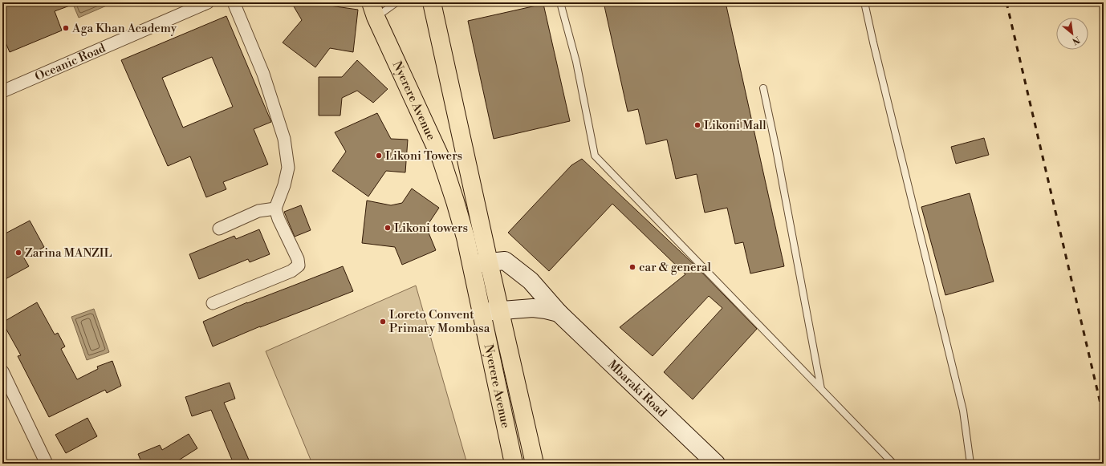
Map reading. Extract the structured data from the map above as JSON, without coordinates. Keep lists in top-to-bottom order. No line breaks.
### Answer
{"streets":{"highway":["Nyerere Avenue"],"main road":["Mbaraki Road"],"street":["Oceanic Road"]},"crossings":[["Nyerere Avenue","Mbaraki Road"]],"places":["Aga Khan Academy","Likoni Mall","Likoni Towers","Likoni towers","Zarina MANZIL","car & general","Loreto Convent Primary Mombasa"],"north":"bottom right"}
